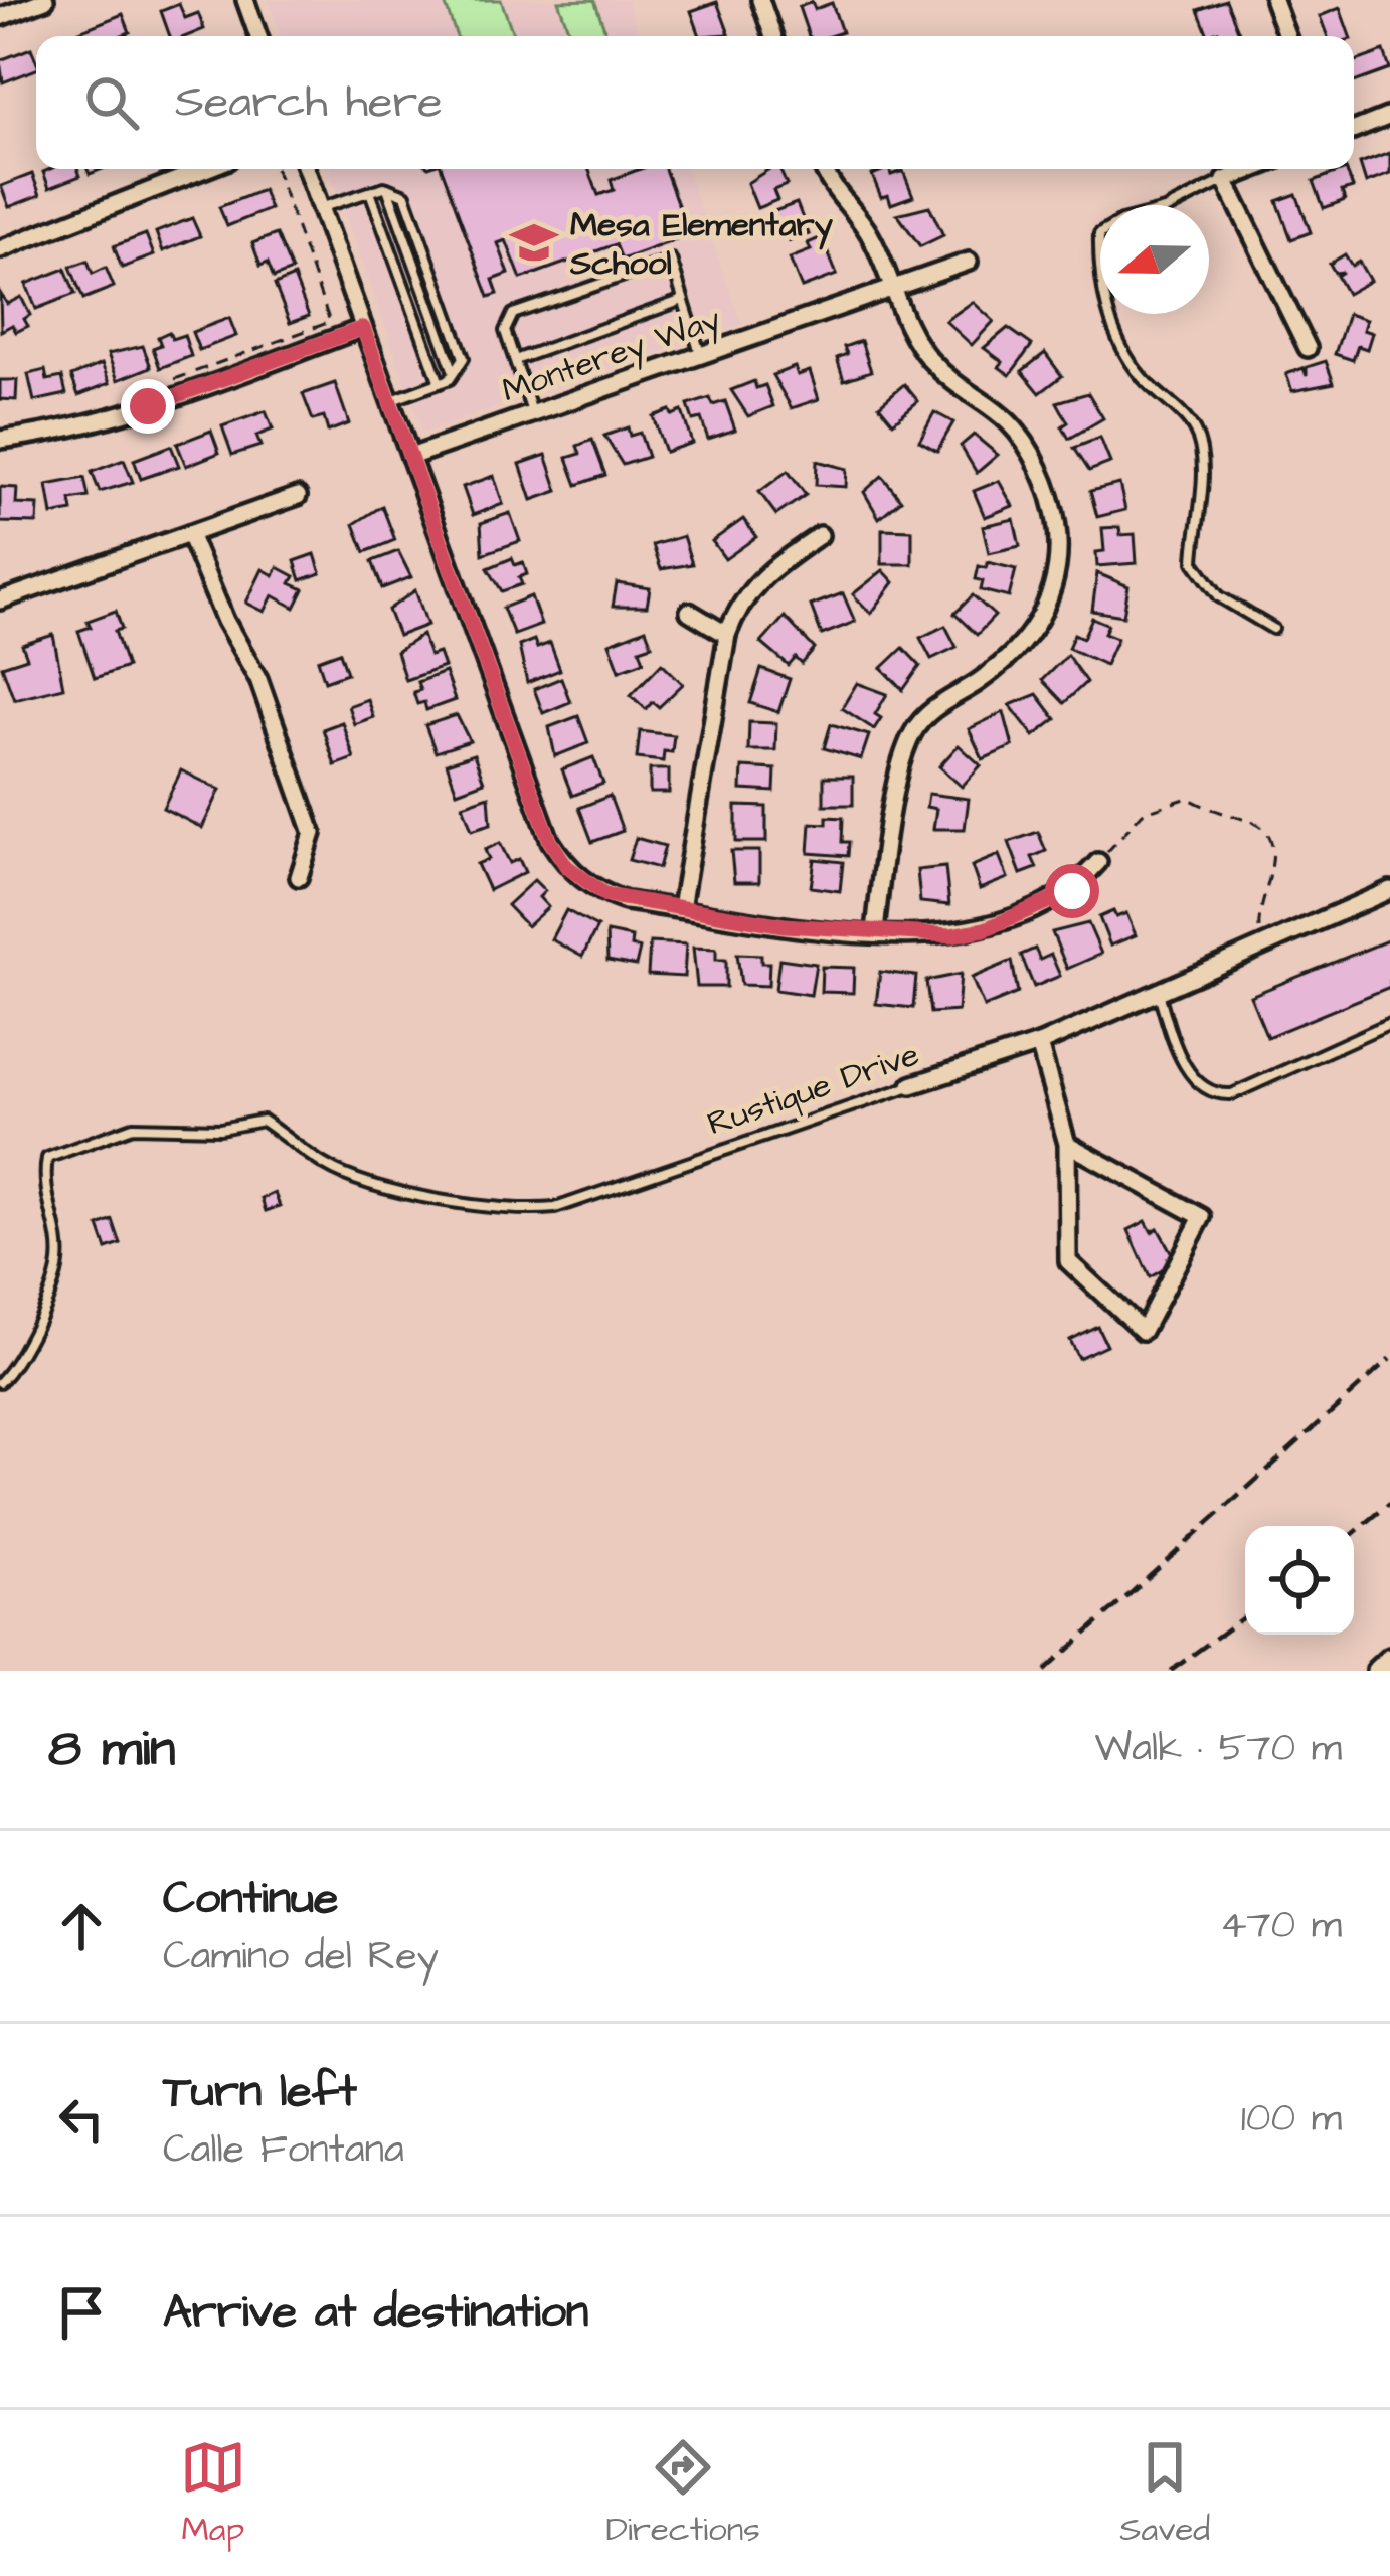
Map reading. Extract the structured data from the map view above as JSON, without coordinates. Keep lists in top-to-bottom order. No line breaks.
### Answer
{"streets":{"street":["Monterey Way","Rustique Drive"]},"places":{"school or university":["Mesa Elementary School"]},"north":"left","page":{"search":"Search here","heading":["8 min","Walk · 570 m"],"list":[["Continue","Camino del Rey","470 m"],["Turn left","Calle Fontana","100 m"],"Arrive at destination"],"nav":["Map","Directions","Saved"]}}
